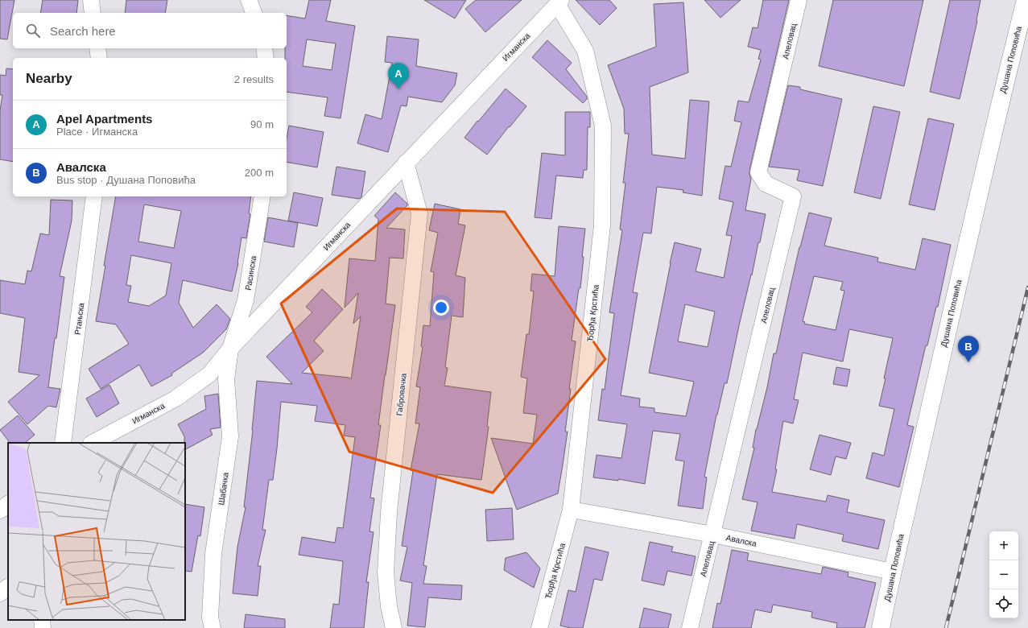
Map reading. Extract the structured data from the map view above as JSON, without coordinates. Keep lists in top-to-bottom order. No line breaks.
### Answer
{"streets":{"street":["Апеловац","Игманска","Душана Поповића","Расинска","Ђорђа Крстића","Ртањска","Габровачка","Шабачка","Авалска"]},"crossings":[["Апеловац","Авалска"],["Игманска","Расинска"],["Игманска","Ђорђа Крстића"],["Игманска","Габровачка"],["Игманска","Шабачка"],["Душана Поповића","Авалска"],["Расинска","Шабачка"],["Ђорђа Крстића","Авалска"]],"page":{"search":"Search here","heading":["Nearby","2 results"],"pins":["A","B"],"list":[{"mark":"A","name":"Apel Apartments","note":"Place · Игманска","value":"90 m"},{"mark":"B","name":"Авалска","note":"Bus stop · Душана Поповића","value":"200 m"}],"map_buttons":["+","−"]}}
